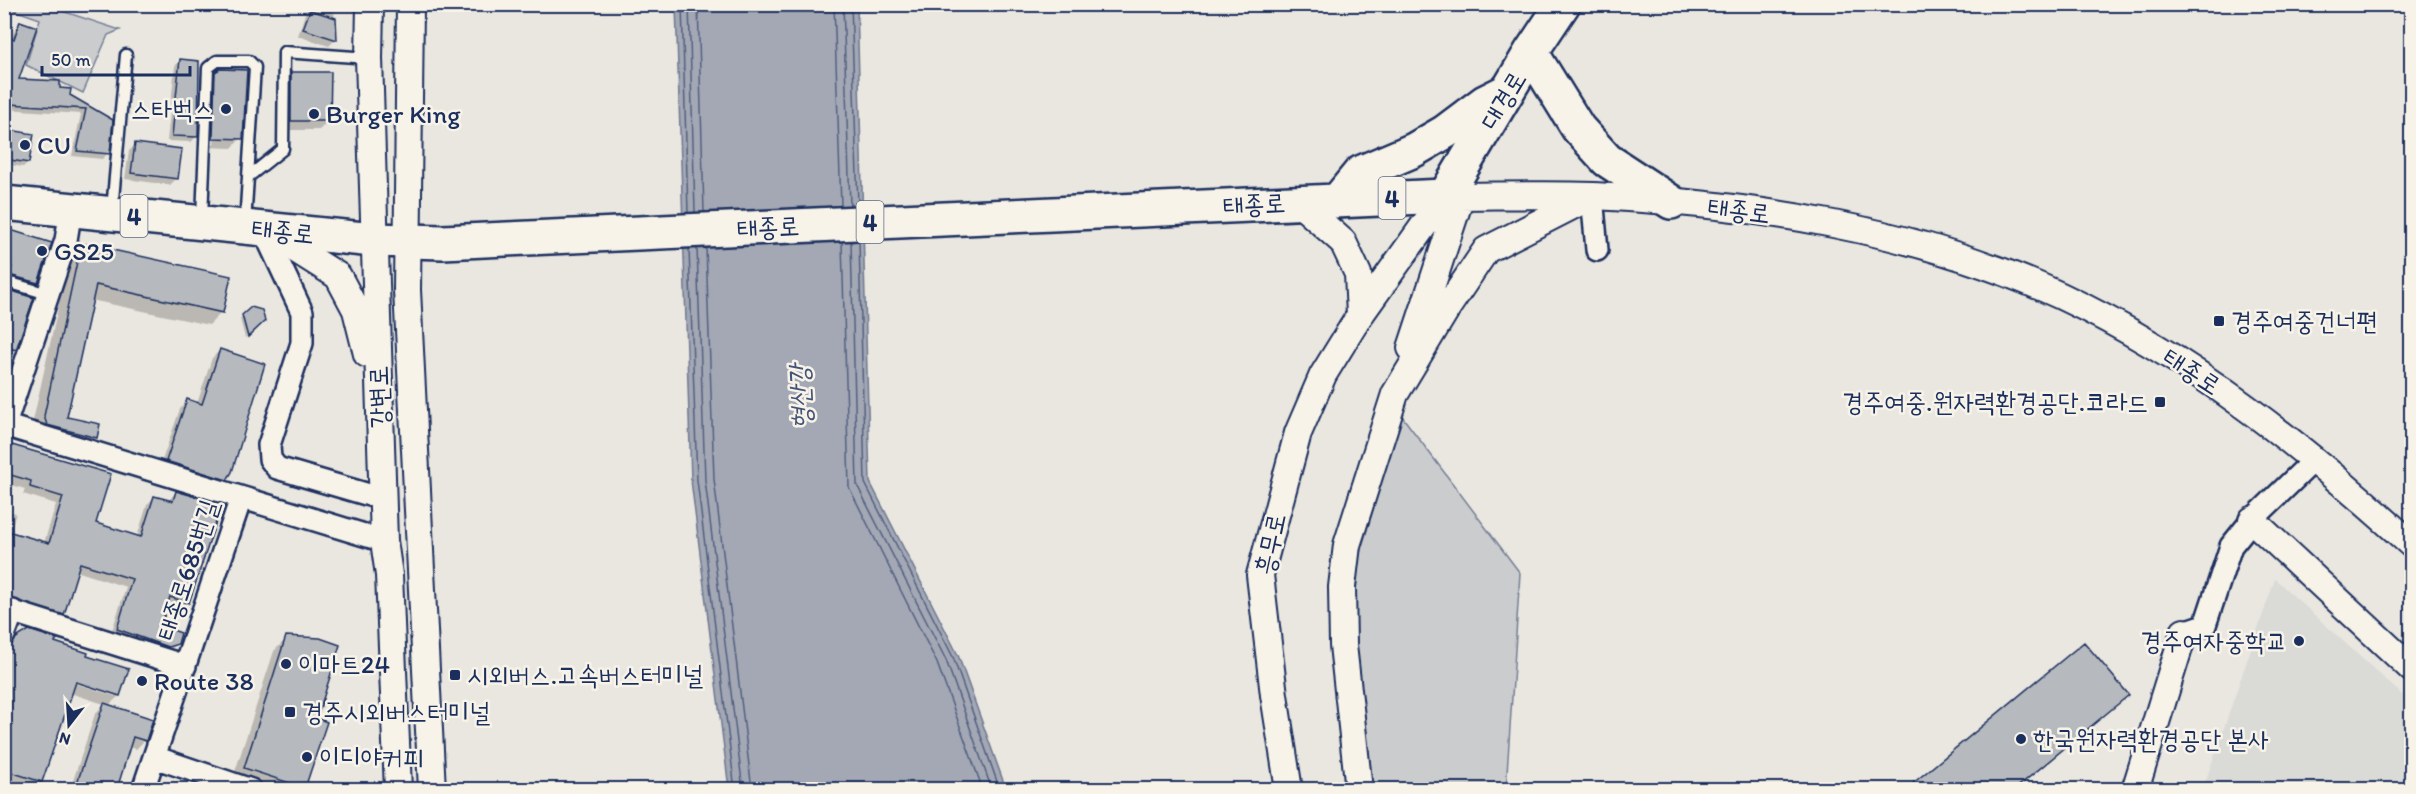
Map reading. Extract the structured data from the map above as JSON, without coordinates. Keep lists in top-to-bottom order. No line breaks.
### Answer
{"streets":{"main road":["대경로","4","태종로"],"street":["강변로","흥무로","태종로685번길"]},"crossings":[["대경로","태종로"],["대경로","흥무로"],["태종로","강변로"],["태종로","흥무로"]],"water":["형산강"],"places":{"other":["스타벅스","Burger King","CU","GS25","경주여자중학교","이마트24","Route 38","한국원자력환경공단 본사","이디야커피"],"transit":["경주여중건너편","경주여중.원자력환경공단.코라드","시외버스.고속버스터미널","경주시외버스터미널"]},"scale_bar":"50 m","north":"bottom"}
